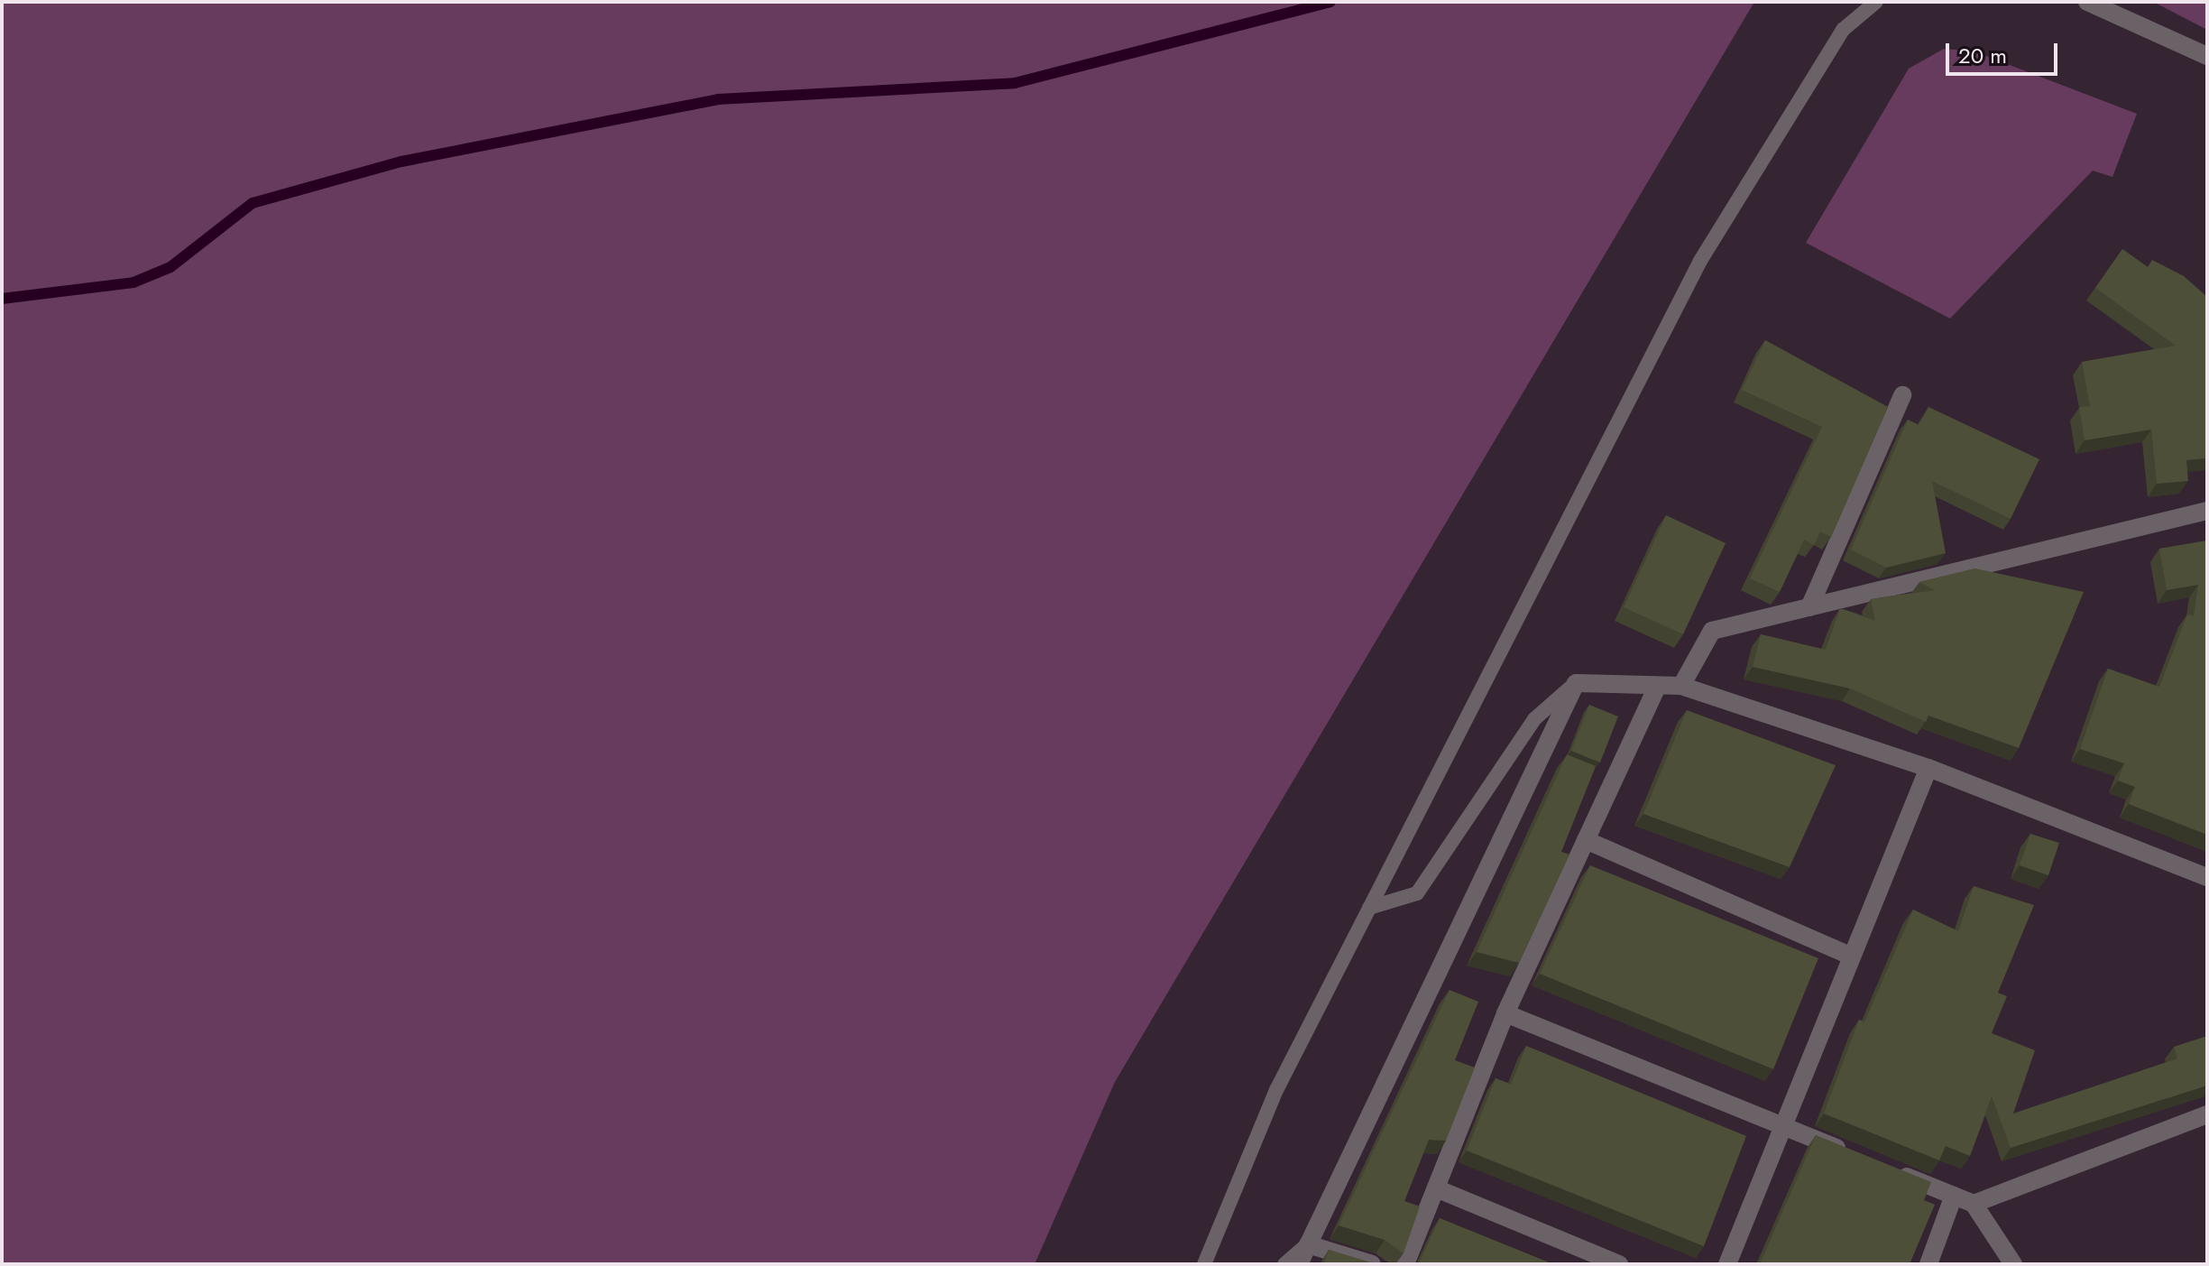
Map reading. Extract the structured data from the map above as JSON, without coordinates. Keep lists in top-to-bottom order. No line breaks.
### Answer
{"scale_bar":"20 m"}
